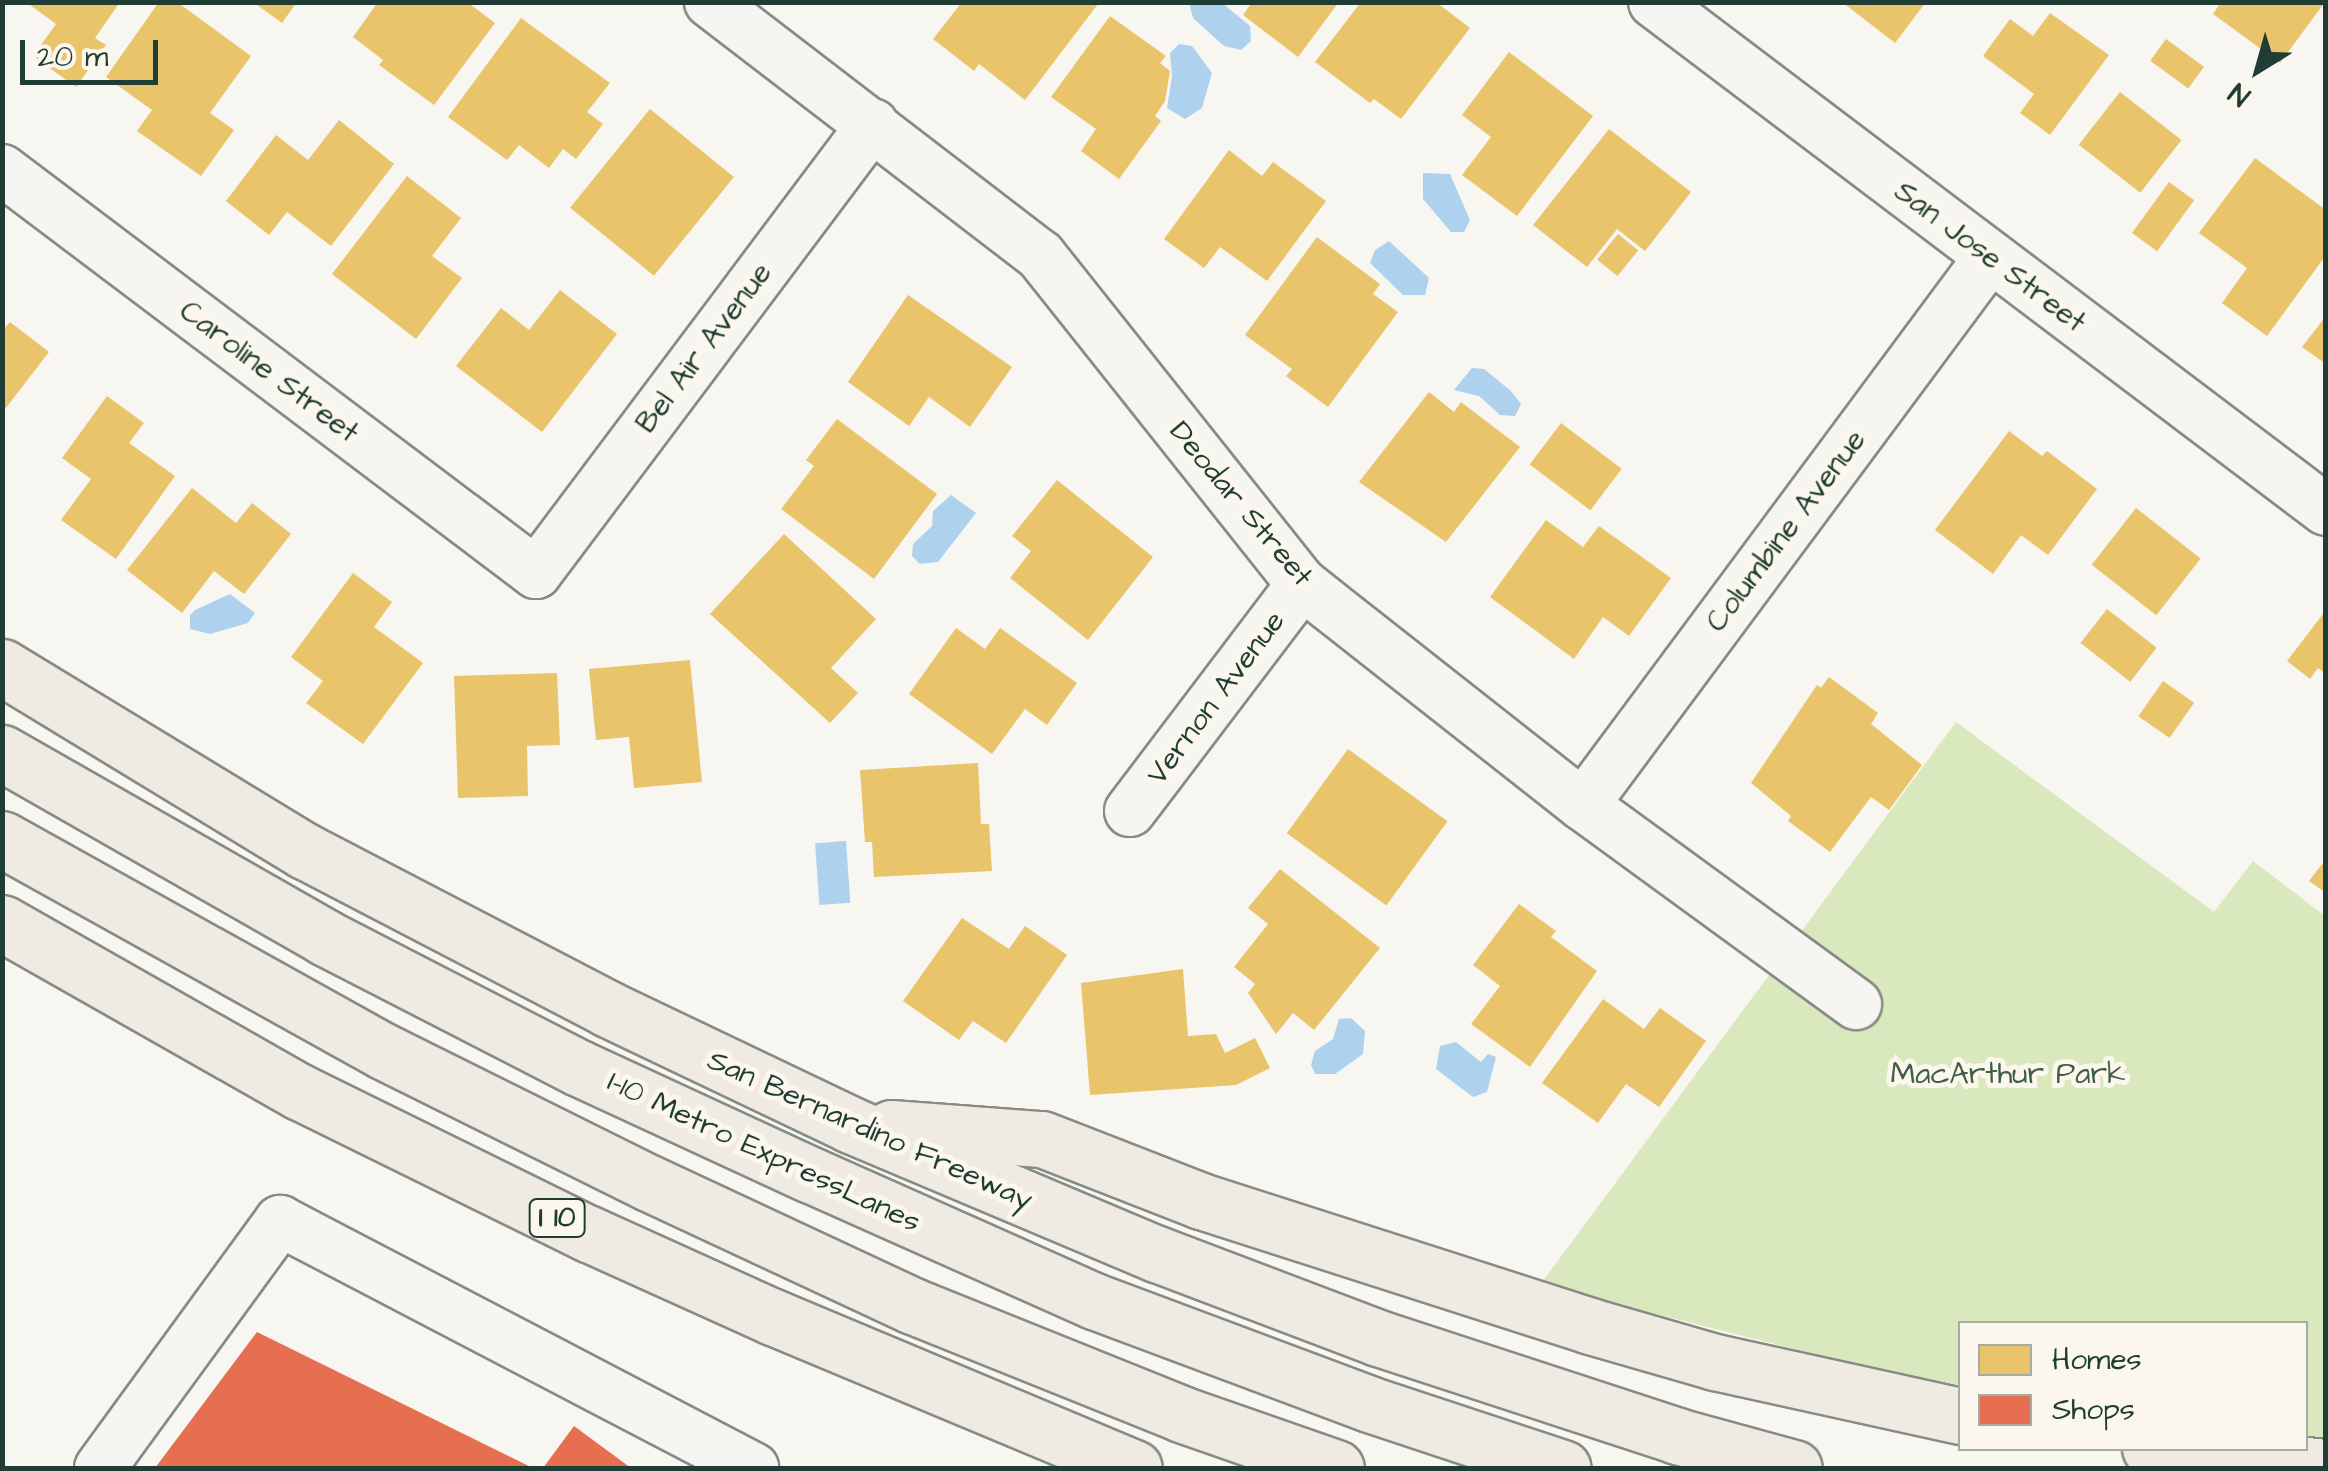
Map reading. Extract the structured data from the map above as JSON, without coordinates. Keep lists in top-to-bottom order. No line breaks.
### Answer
{"streets":{"highway":["San Bernardino Freeway","I-10 Metro ExpressLanes","I 10"],"street":["San Jose Street","Bel Air Avenue","Caroline Street","Deodar Street","Columbine Avenue","Vernon Avenue"]},"crossings":[["San Jose Street","Columbine Avenue"],["Bel Air Avenue","Caroline Street"],["Bel Air Avenue","Deodar Street"],["Deodar Street","Columbine Avenue"],["Deodar Street","Vernon Avenue"]],"parks":["MacArthur Park"],"legend":["Homes","Shops"],"scale_bar":"20 m","north":"bottom left"}
